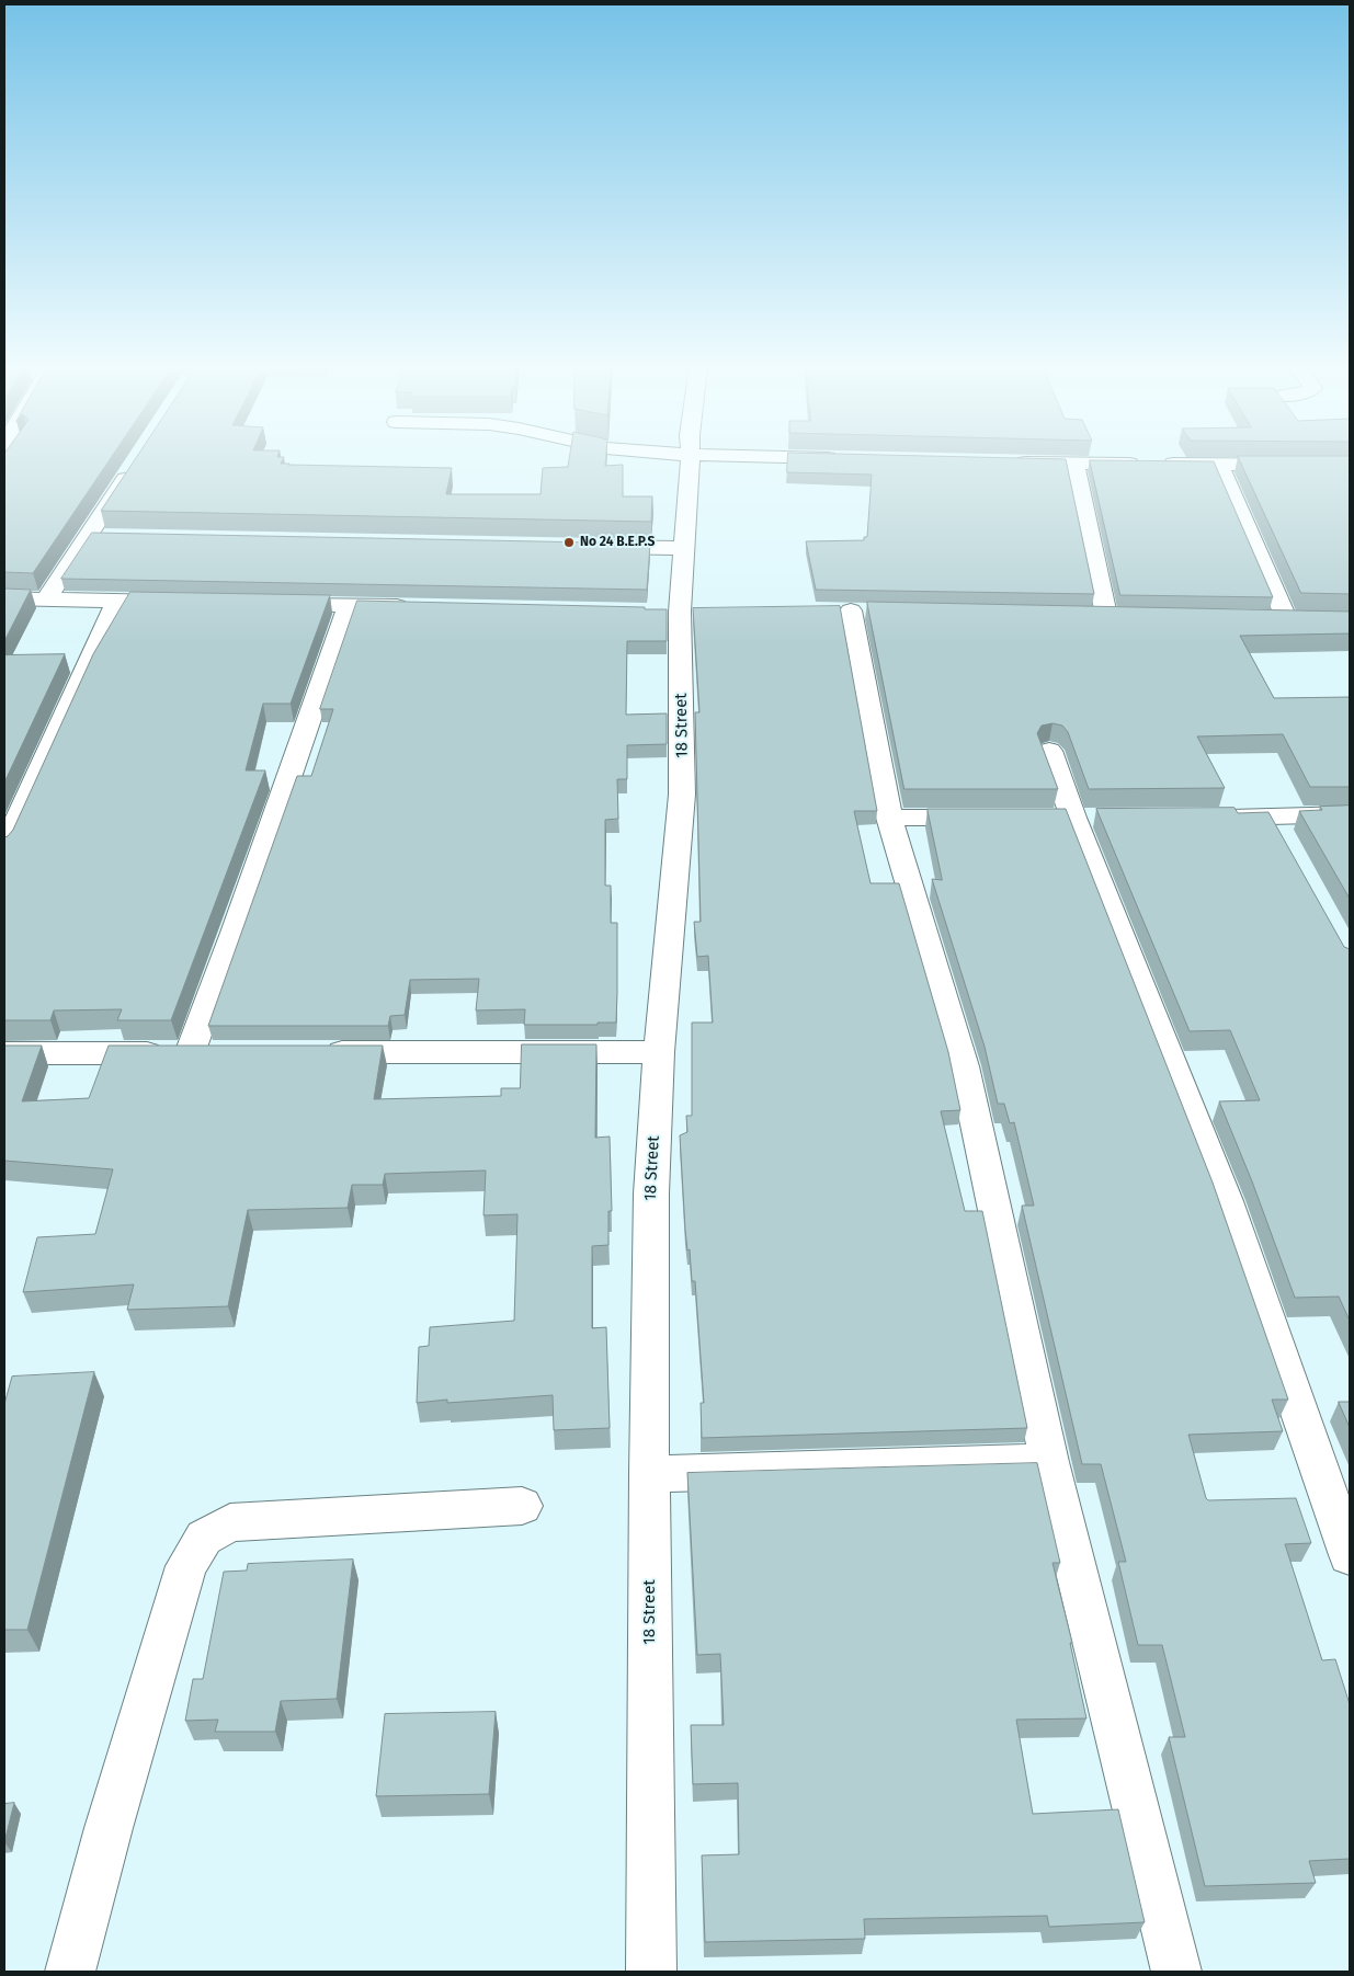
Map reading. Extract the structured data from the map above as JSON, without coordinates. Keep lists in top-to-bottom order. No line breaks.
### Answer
{"streets":{"street":["18 Street"]},"places":["No 24 B.E.P.S"]}
